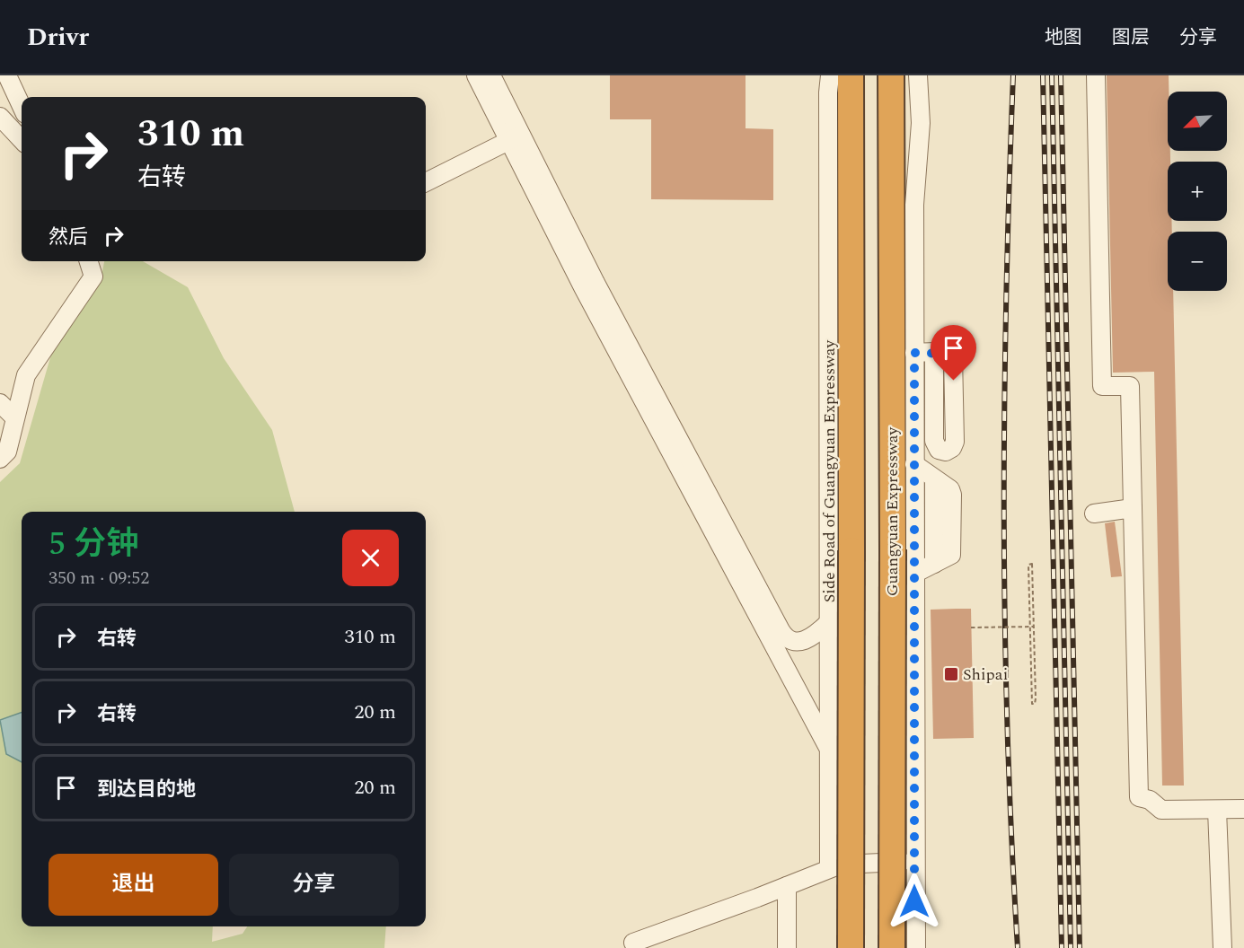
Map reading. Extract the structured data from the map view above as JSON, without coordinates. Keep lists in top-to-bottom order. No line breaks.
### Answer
{"streets":{"highway":["Guangyuan Expressway"],"street":["Side Road of Guangyuan Expressway"]},"places":{"transit":["Shipai"]},"north":"bottom left","page":{"header":"Drivr","nav":["地图","图层","分享"],"map_buttons":["+","−"],"turn":["310 m","右转"],"then":"然后","heading":["5 分钟","350 m · 09:52"],"list":[{"name":"右转","value":"310 m"},{"name":"右转","value":"20 m"},{"name":"到达目的地","value":"20 m"}],"buttons":["退出","分享"]}}
